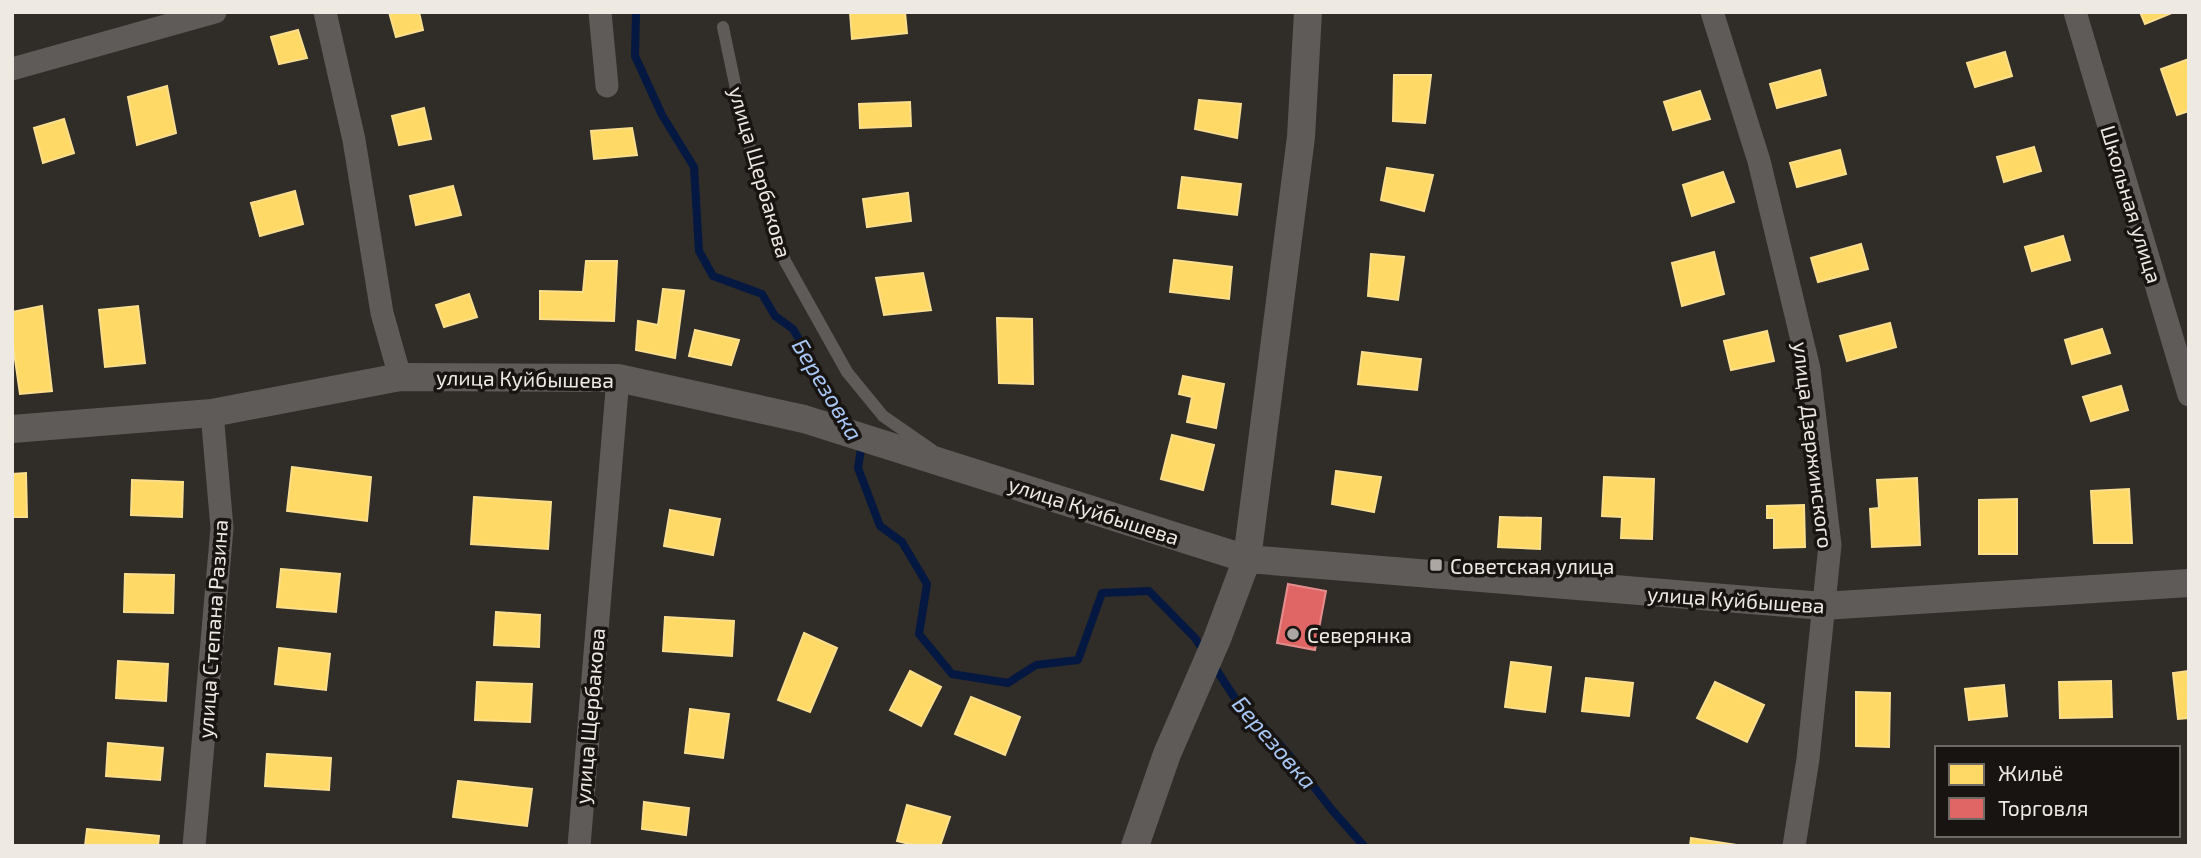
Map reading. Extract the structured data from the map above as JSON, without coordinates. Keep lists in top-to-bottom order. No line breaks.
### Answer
{"streets":{"street":["улица Щербакова","Школьная улица","улица Куйбышева","улица Дзержинского","улица Степана Разина"]},"crossings":[["улица Щербакова","улица Куйбышева"],["улица Куйбышева","улица Дзержинского"],["улица Куйбышева","улица Степана Разина"]],"water":["Березовка"],"places":{"transit":["Советская улица"],"other":["Северянка"]},"legend":["Жильё","Торговля"]}
